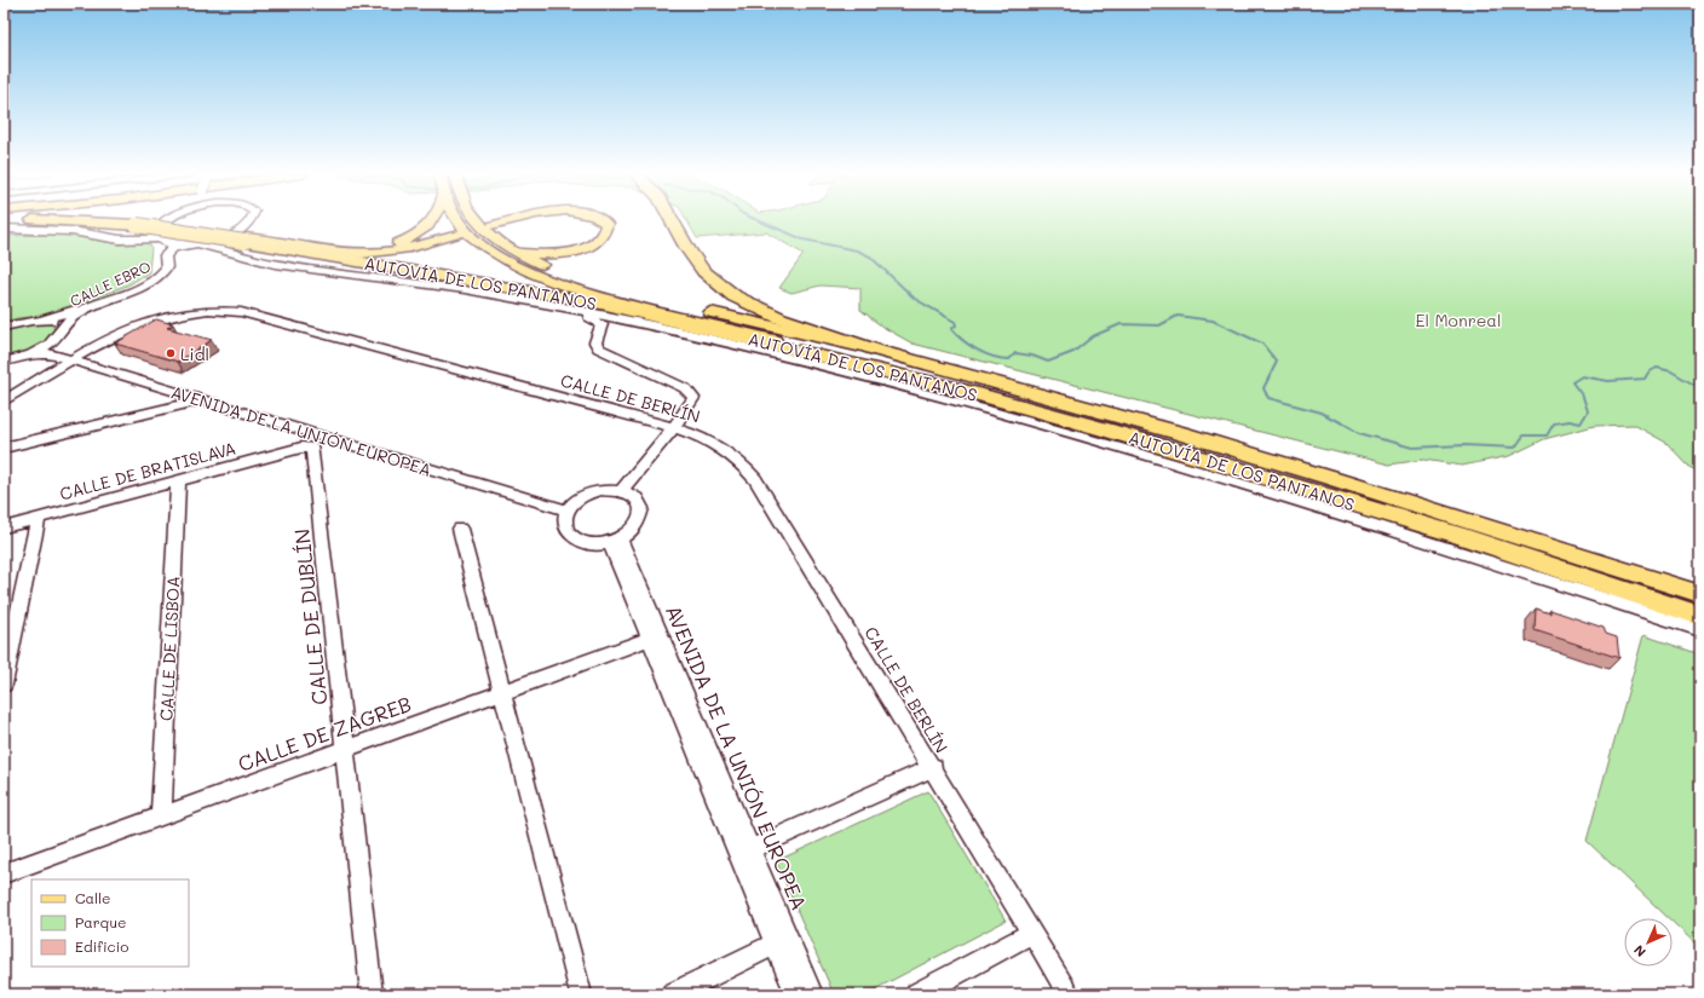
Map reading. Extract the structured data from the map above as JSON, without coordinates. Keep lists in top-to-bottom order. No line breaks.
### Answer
{"streets":{"highway":["AUTOVÍA DE LOS PANTANOS"],"street":["CALLE EBRO","CALLE DE BERLÍN","AVENIDA DE LA UNIÓN EUROPEA","CALLE DE BRATISLAVA","CALLE DE DUBLÍN","CALLE DE LISBOA","CALLE DE ZAGREB"]},"crossings":[["CALLE DE BERLÍN","AVENIDA DE LA UNIÓN EUROPEA"],["AVENIDA DE LA UNIÓN EUROPEA","CALLE DE BRATISLAVA"],["AVENIDA DE LA UNIÓN EUROPEA","CALLE DE DUBLÍN"],["AVENIDA DE LA UNIÓN EUROPEA","CALLE DE ZAGREB"],["CALLE DE BRATISLAVA","CALLE DE DUBLÍN"],["CALLE DE BRATISLAVA","CALLE DE LISBOA"],["CALLE DE DUBLÍN","CALLE DE ZAGREB"],["CALLE DE LISBOA","CALLE DE ZAGREB"]],"parks":["El Monreal"],"places":["Lidl"],"legend":["Calle","Parque","Edificio"],"north":"bottom left"}
